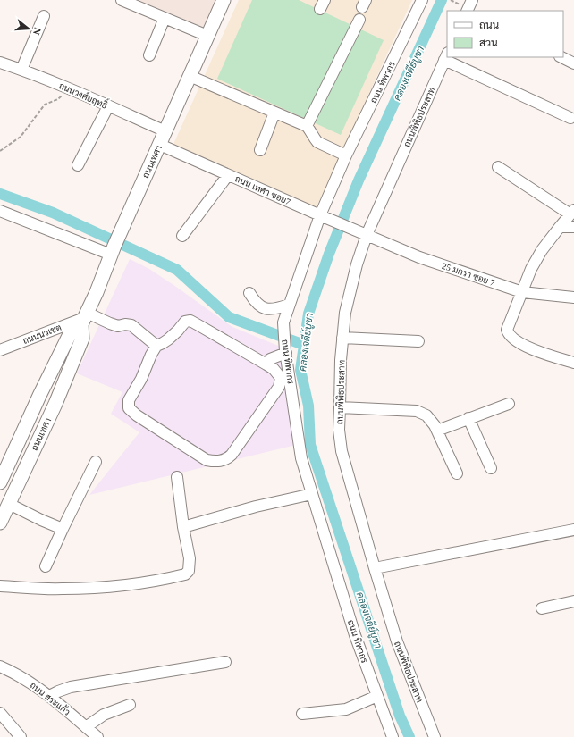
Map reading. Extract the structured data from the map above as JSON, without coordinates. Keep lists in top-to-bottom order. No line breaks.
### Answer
{"streets":{"main road":["ถนนเทศา"],"street":["ถนน ทิพากร","ถนนวงศ์ยฤทธิ์","ถนนพิพิธประสาท","ถนน เทศา ซอย7","25 มกรา ซอย 7","ถนนนวเขต","ถนน สระแก้ว"]},"crossings":[["ถนน ทิพากร","ถนน เทศา ซอย7"],["ถนนวงศ์ยฤทธิ์","ถนนเทศา"],["ถนนพิพิธประสาท","ถนน เทศา ซอย7"],["ถนนพิพิธประสาท","25 มกรา ซอย 7"],["ถนนเทศา","ถนน เทศา ซอย7"],["ถนนเทศา","ถนนนวเขต"],["ถนน เทศา ซอย7","25 มกรา ซอย 7"]],"water":["คลองเจดีย์บูชา"],"legend":["ถนน","สวน"],"north":"right"}
